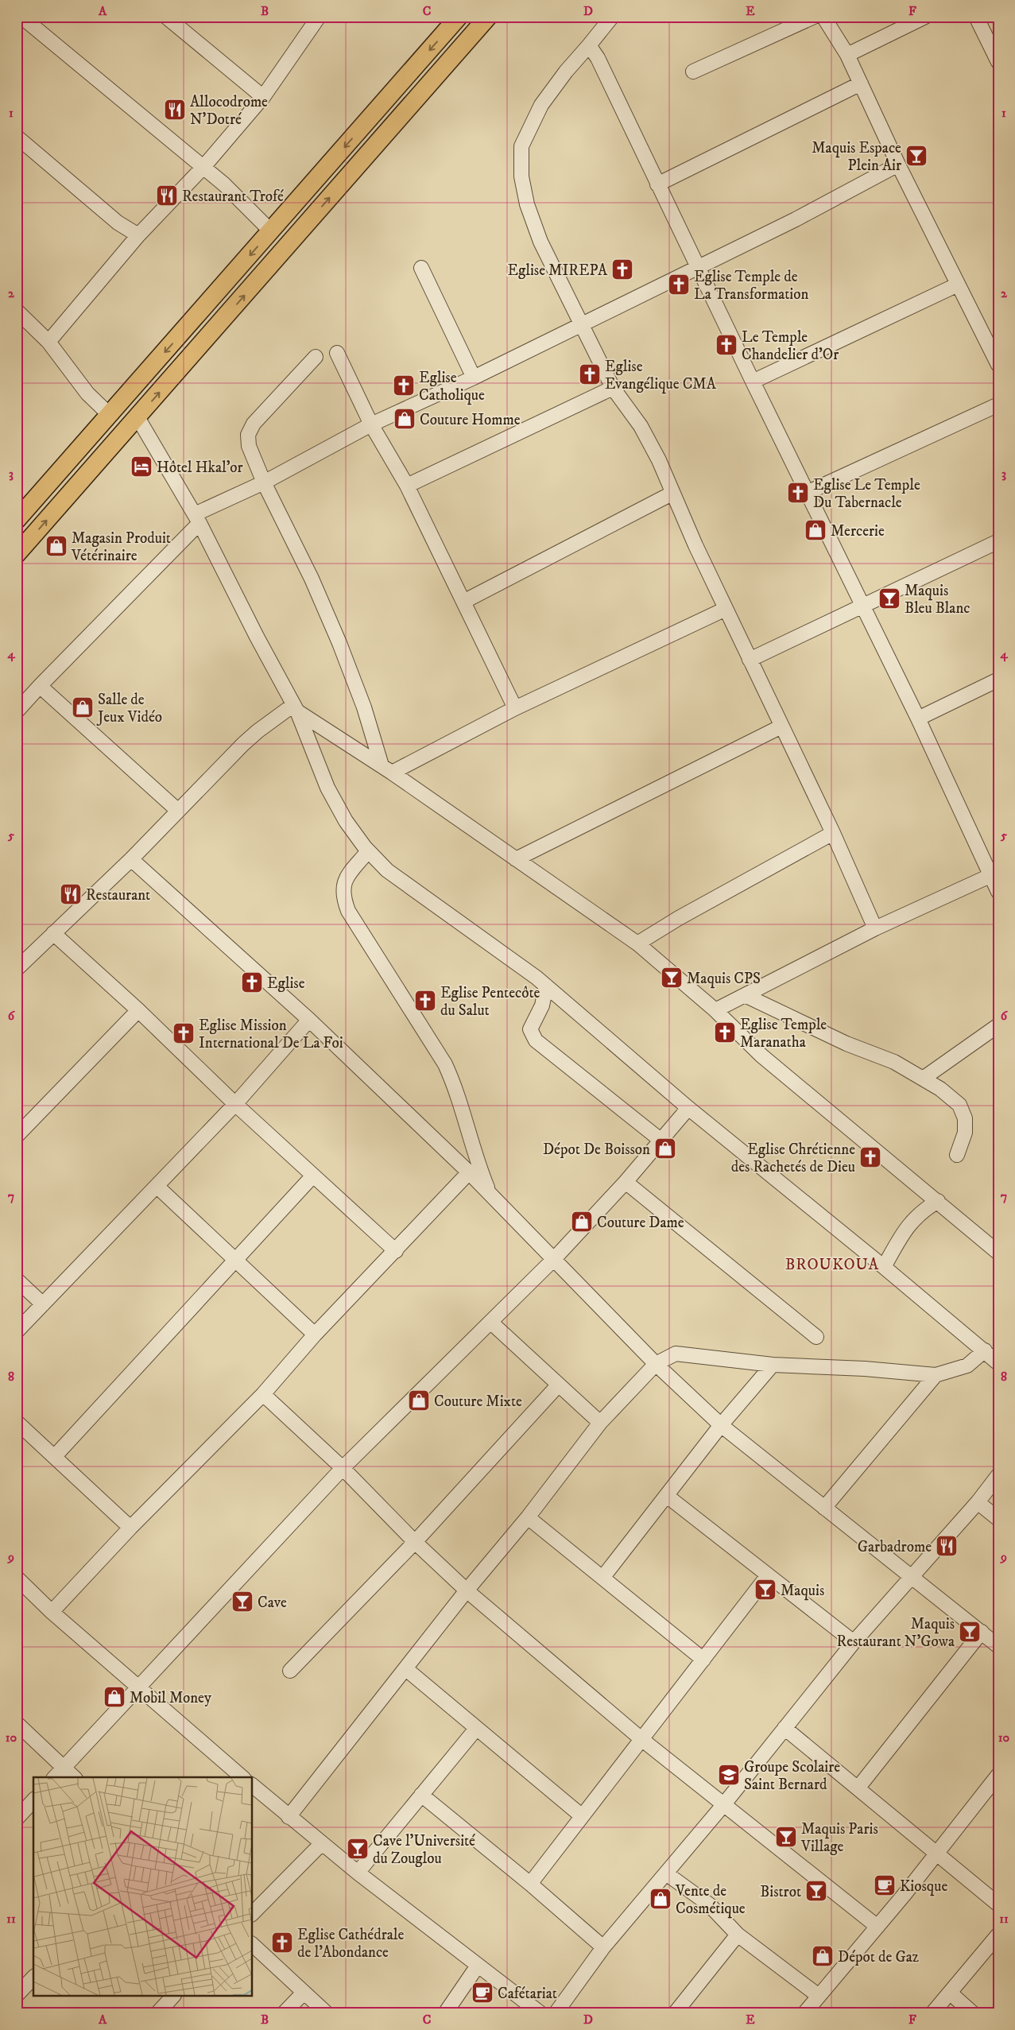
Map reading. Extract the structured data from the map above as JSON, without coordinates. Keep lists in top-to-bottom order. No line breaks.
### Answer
{"districts":["BROUKOUA"],"places":{"restaurant":["Allocodrome N’Dotré","Restaurant Trofé","Restaurant","Garbadrome"],"bar":["Maquis Espace Plein Air","Maquis Bleu Blanc","Maquis CPS","Maquis","Cave","Maquis Restaurant N'Gowa","Maquis Paris Village","Cave l'Université du Zouglou","Bistrot"],"church":["Eglise MIREPA","Eglise Temple de La Transformation","Le Temple Chandelier d'Or","Eglise Evangélique CMA","Eglise Catholique","Eglise Le Temple Du Tabernacle","Eglise","Eglise Pentecôte du Salut","Eglise Temple Maranatha","Eglise Mission International De La Foi","Eglise Chrétienne des Rachetés de Dieu","Eglise Cathédrale de l'Abondance"],"shop":["Couture Homme","Mercerie","Magasin Produit Vétérinaire","Salle de Jeux Vidéo","Dépot De Boisson","Couture Dame","Couture Mixte","Mobil Money","Vente de Cosmétique","Dépot de Gaz"],"hotel":["Hôtel Hkal'or"],"school or university":["Groupe Scolaire Saint Bernard"],"cafe":["Kiosque","Cafétariat"]},"grid":{"columns":["A","B","C","D","E","F"],"rows":["1","2","3","4","5","6","7","8","9","10","11"]}}
